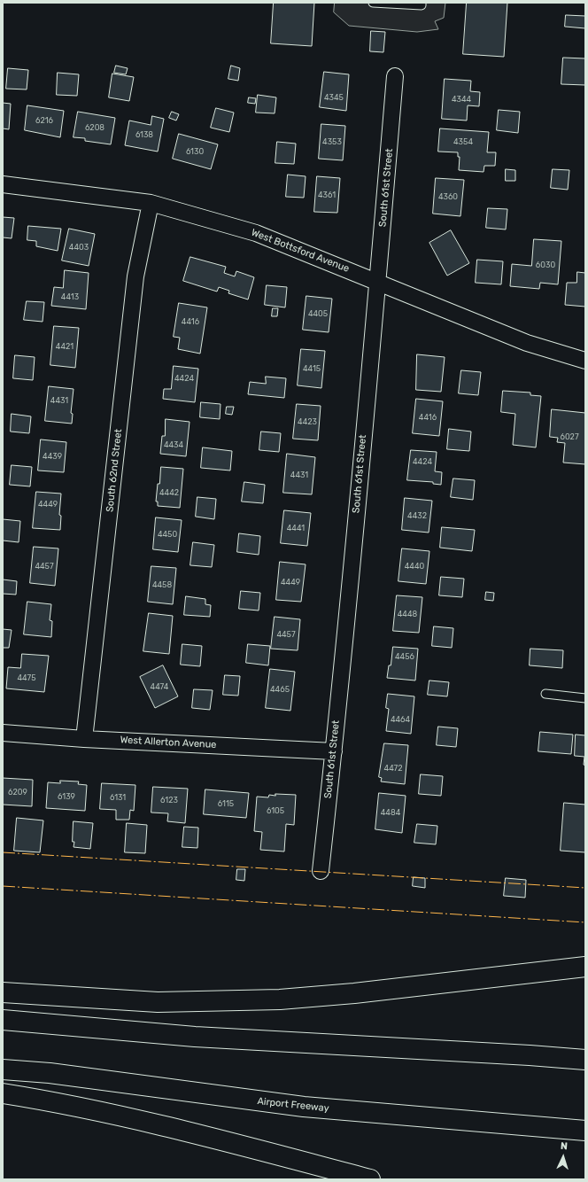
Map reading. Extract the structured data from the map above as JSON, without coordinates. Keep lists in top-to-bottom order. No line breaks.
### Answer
{"streets":{"highway":["Airport Freeway"],"street":["South 61st Street","West Bottsford Avenue","South 62nd Street","West Allerton Avenue"]},"crossings":[["South 61st Street","West Bottsford Avenue"],["South 61st Street","West Allerton Avenue"],["West Bottsford Avenue","South 62nd Street"],["South 62nd Street","West Allerton Avenue"]],"house_numbers":["4345","4344","6216","6208","6138","4353","4354","6130","4361","4360","4403","6030","4413","4405","4416","4421","4415","4424","4431","4416","4423","6027","4434","4439","4424","4431","4442","4449","4432","4441","4450","4457","4440","4449","4458","4448","4457","4456","4475","4474","4465","4464","4472","6209","6139","6131","6123","6115","6105","4484"],"north":"top"}
